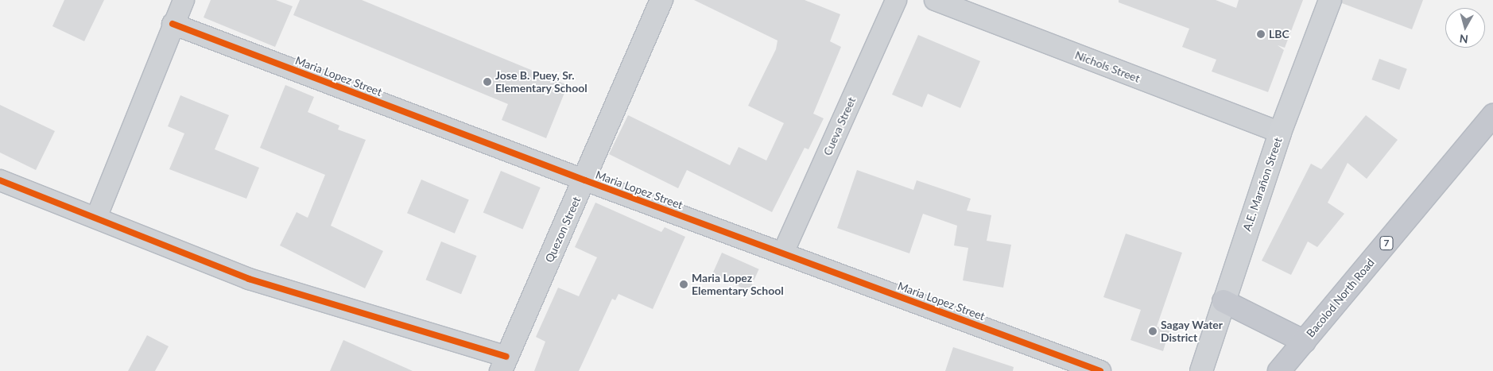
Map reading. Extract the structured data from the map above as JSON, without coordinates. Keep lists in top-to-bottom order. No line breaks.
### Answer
{"streets":{"highway":["7","Bacolod North Road"],"main road":["A.E. Marañon Street"],"street":["Nichols Street","Maria Lopez Street","Cueva Street","Quezon Street"]},"crossings":[["Nichols Street","A.E. Marañon Street"],["Maria Lopez Street","Cueva Street"],["Maria Lopez Street","Quezon Street"]],"places":["LBC","Jose B. Puey, Sr. Elementary School","Maria Lopez Elementary School","Sagay Water District"],"north":"bottom"}
